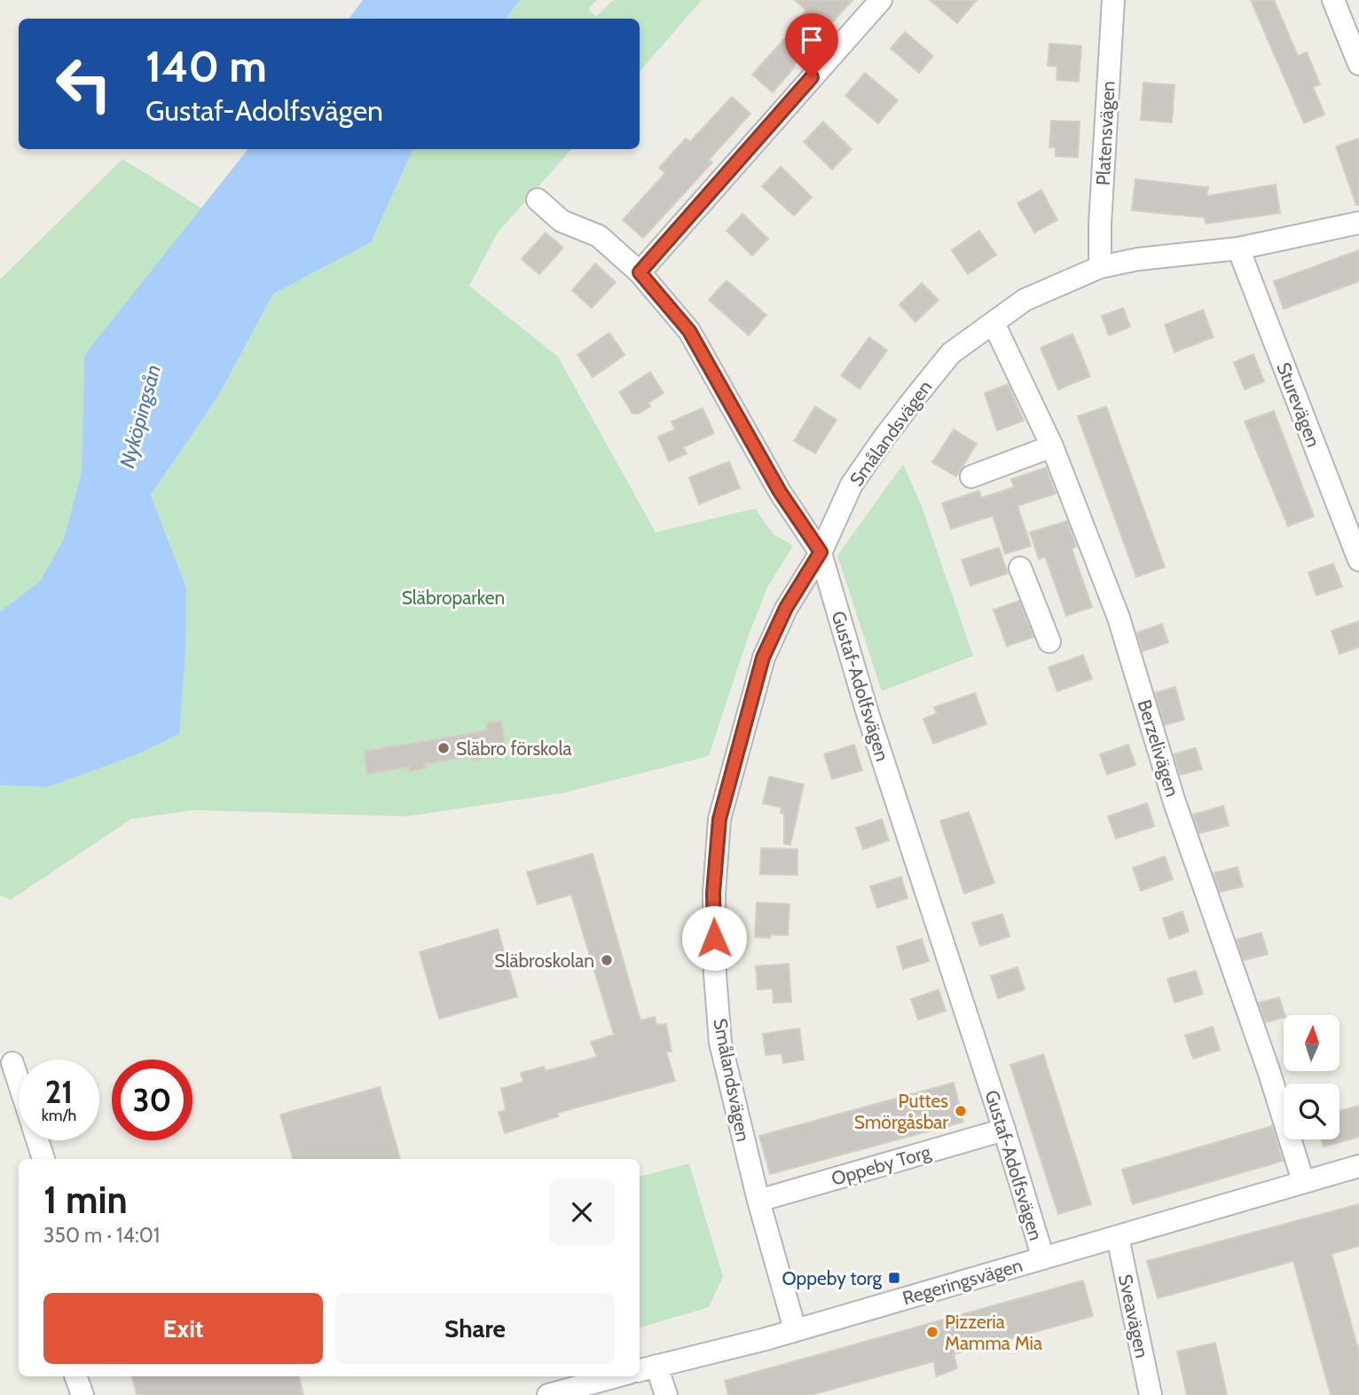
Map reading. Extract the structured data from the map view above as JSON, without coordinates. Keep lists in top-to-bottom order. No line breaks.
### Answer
{"streets":{"street":["Platensvägen","Sturevägen","Smålandsvägen","Gustaf-Adolfsvägen","Berzelivägen","Oppeby Torg","Regeringsvägen","Sveavägen"]},"crossings":[["Platensvägen","Smålandsvägen"],["Sturevägen","Smålandsvägen"],["Smålandsvägen","Gustaf-Adolfsvägen"],["Smålandsvägen","Berzelivägen"],["Smålandsvägen","Oppeby Torg"],["Smålandsvägen","Regeringsvägen"],["Gustaf-Adolfsvägen","Oppeby Torg"],["Gustaf-Adolfsvägen","Regeringsvägen"],["Berzelivägen","Regeringsvägen"],["Regeringsvägen","Sveavägen"]],"water":["Nyköpingsån"],"parks":["Släbroparken"],"places":{"other":["Släbro förskola","Släbroskolan","Puttes Smörgåsbar","Pizzeria Mamma Mia"],"transit":["Oppeby torg"]},"north":"top","page":{"turn":["140 m","Gustaf-Adolfsvägen"],"speed":"21 km/h","limit":"30","heading":["1 min","350 m · 14:01"],"buttons":["Exit","Share"]}}
